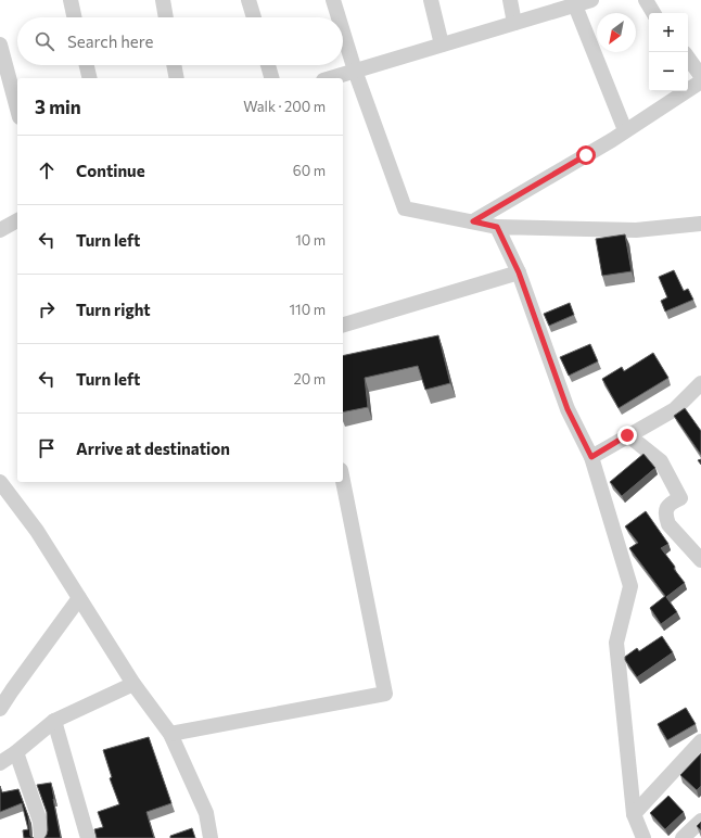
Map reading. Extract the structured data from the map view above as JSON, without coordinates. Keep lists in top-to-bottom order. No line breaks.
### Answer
{"north":"bottom left","page":{"map_buttons":["+","−"],"search":"Search here","heading":["3 min","Walk · 200 m"],"list":[["Continue","60 m"],["Turn left","10 m"],["Turn right","110 m"],["Turn left","20 m"],"Arrive at destination"]}}
